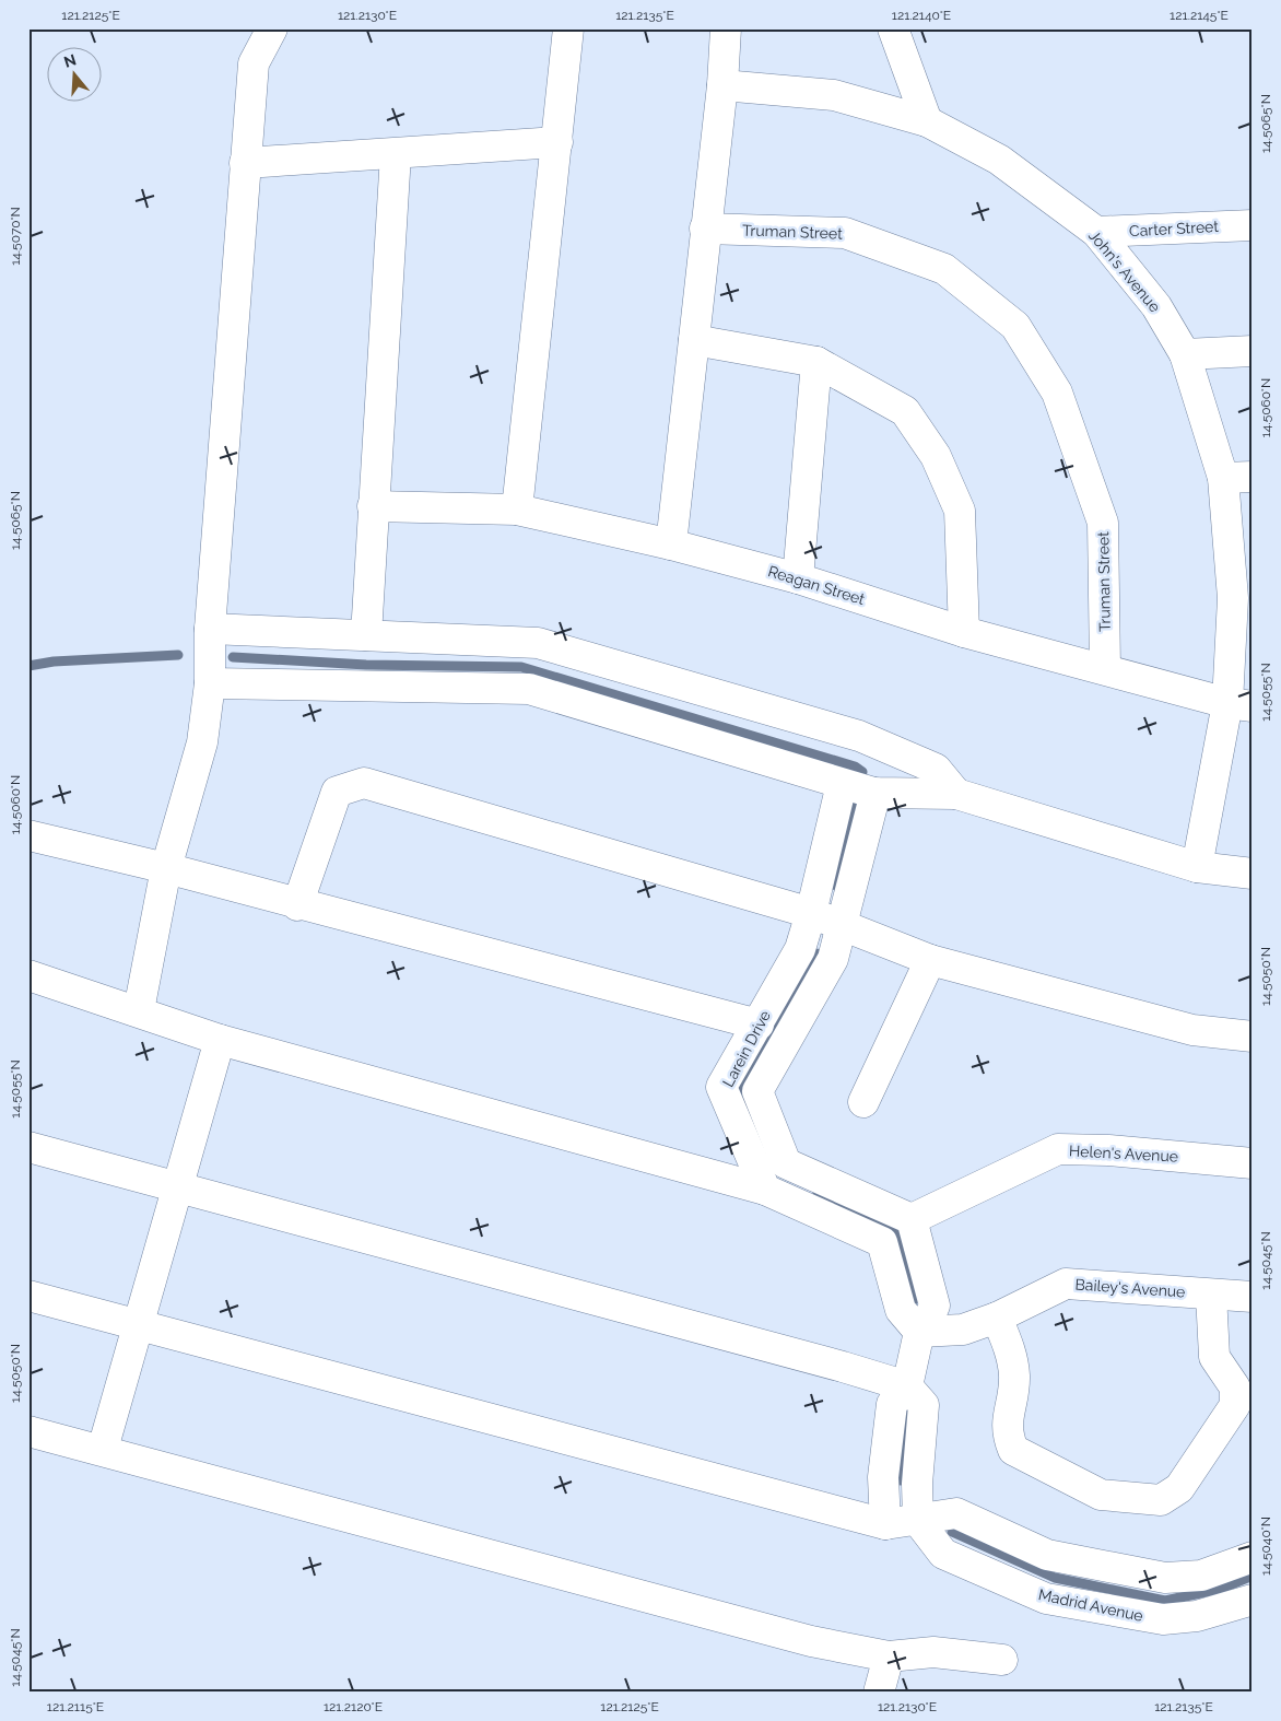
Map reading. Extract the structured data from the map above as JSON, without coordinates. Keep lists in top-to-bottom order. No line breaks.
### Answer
{"streets":{"street":["Carter Street","Truman Street","John's Avenue","Reagan Street","Larein Drive","Helen's Avenue","Bailey's Avenue","Madrid Avenue"]},"crossings":[["Carter Street","John's Avenue"],["Truman Street","Reagan Street"],["John's Avenue","Reagan Street"],["Larein Drive","Helen's Avenue"]],"north":"top","coordinates":["121.2125°E","121.2130°E","121.2135°E","121.2140°E","121.2145°E","14.5065°N","14.5070°N","14.5060°N","14.5055°N","14.5050°N","14.5045°N","14.5040°N","121.2115°E","121.2120°E"]}
